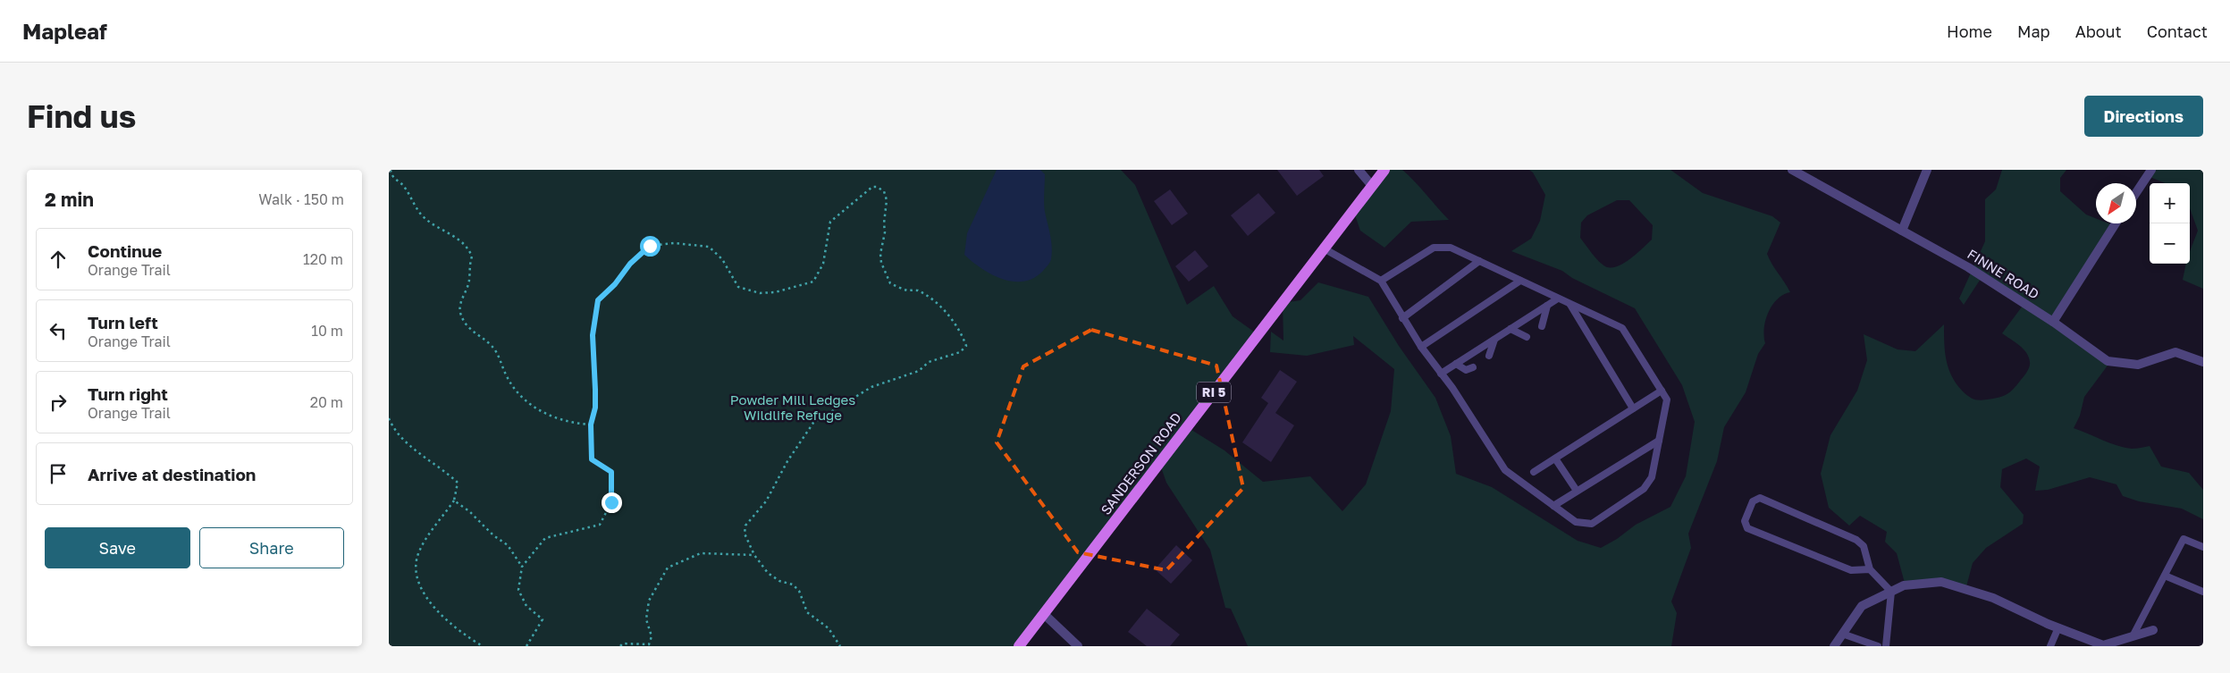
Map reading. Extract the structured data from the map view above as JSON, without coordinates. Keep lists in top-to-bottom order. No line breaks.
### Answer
{"streets":{"main road":["RI 5","SANDERSON ROAD"],"street":["FINNE ROAD"]},"parks":["Powder Mill Ledges Wildlife Refuge"],"north":"bottom left","page":{"header":"Mapleaf","nav":["Home","Map","About","Contact"],"buttons":["Directions",["Save","Share"]],"title":"Find us","heading":["2 min","Walk · 150 m"],"map_buttons":["+","−"],"list":[["Continue","Orange Trail","120 m"],["Turn left","Orange Trail","10 m"],["Turn right","Orange Trail","20 m"],"Arrive at destination"]}}
